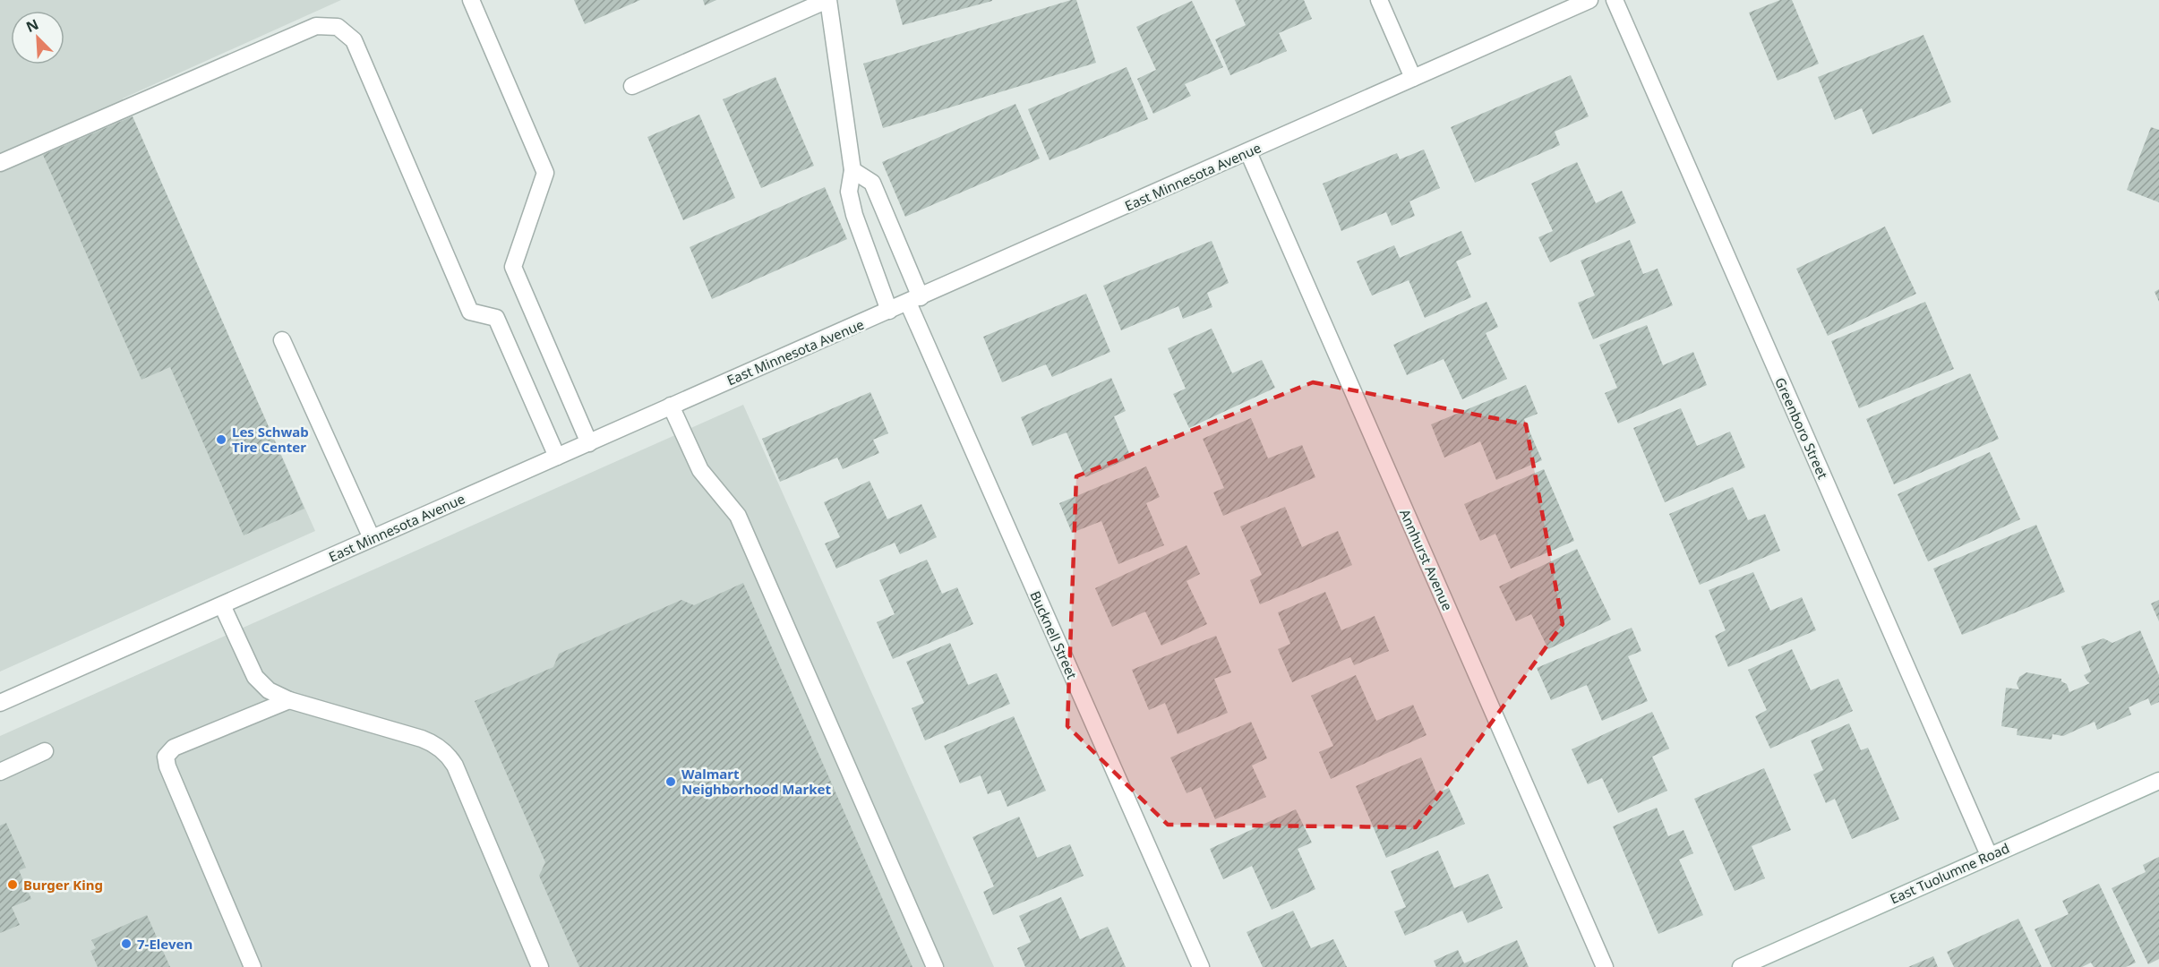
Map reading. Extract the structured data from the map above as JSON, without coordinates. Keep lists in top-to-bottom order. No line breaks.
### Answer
{"streets":{"street":["East Minnesota Avenue","Greenboro Street","Annhurst Avenue","Bucknell Street","East Tuolumne Road"]},"crossings":[["East Minnesota Avenue","Annhurst Avenue"],["East Minnesota Avenue","Bucknell Street"],["Greenboro Street","East Tuolumne Road"]],"places":["Les Schwab Tire Center","Walmart Neighborhood Market","Burger King","7-Eleven"],"north":"top left"}
